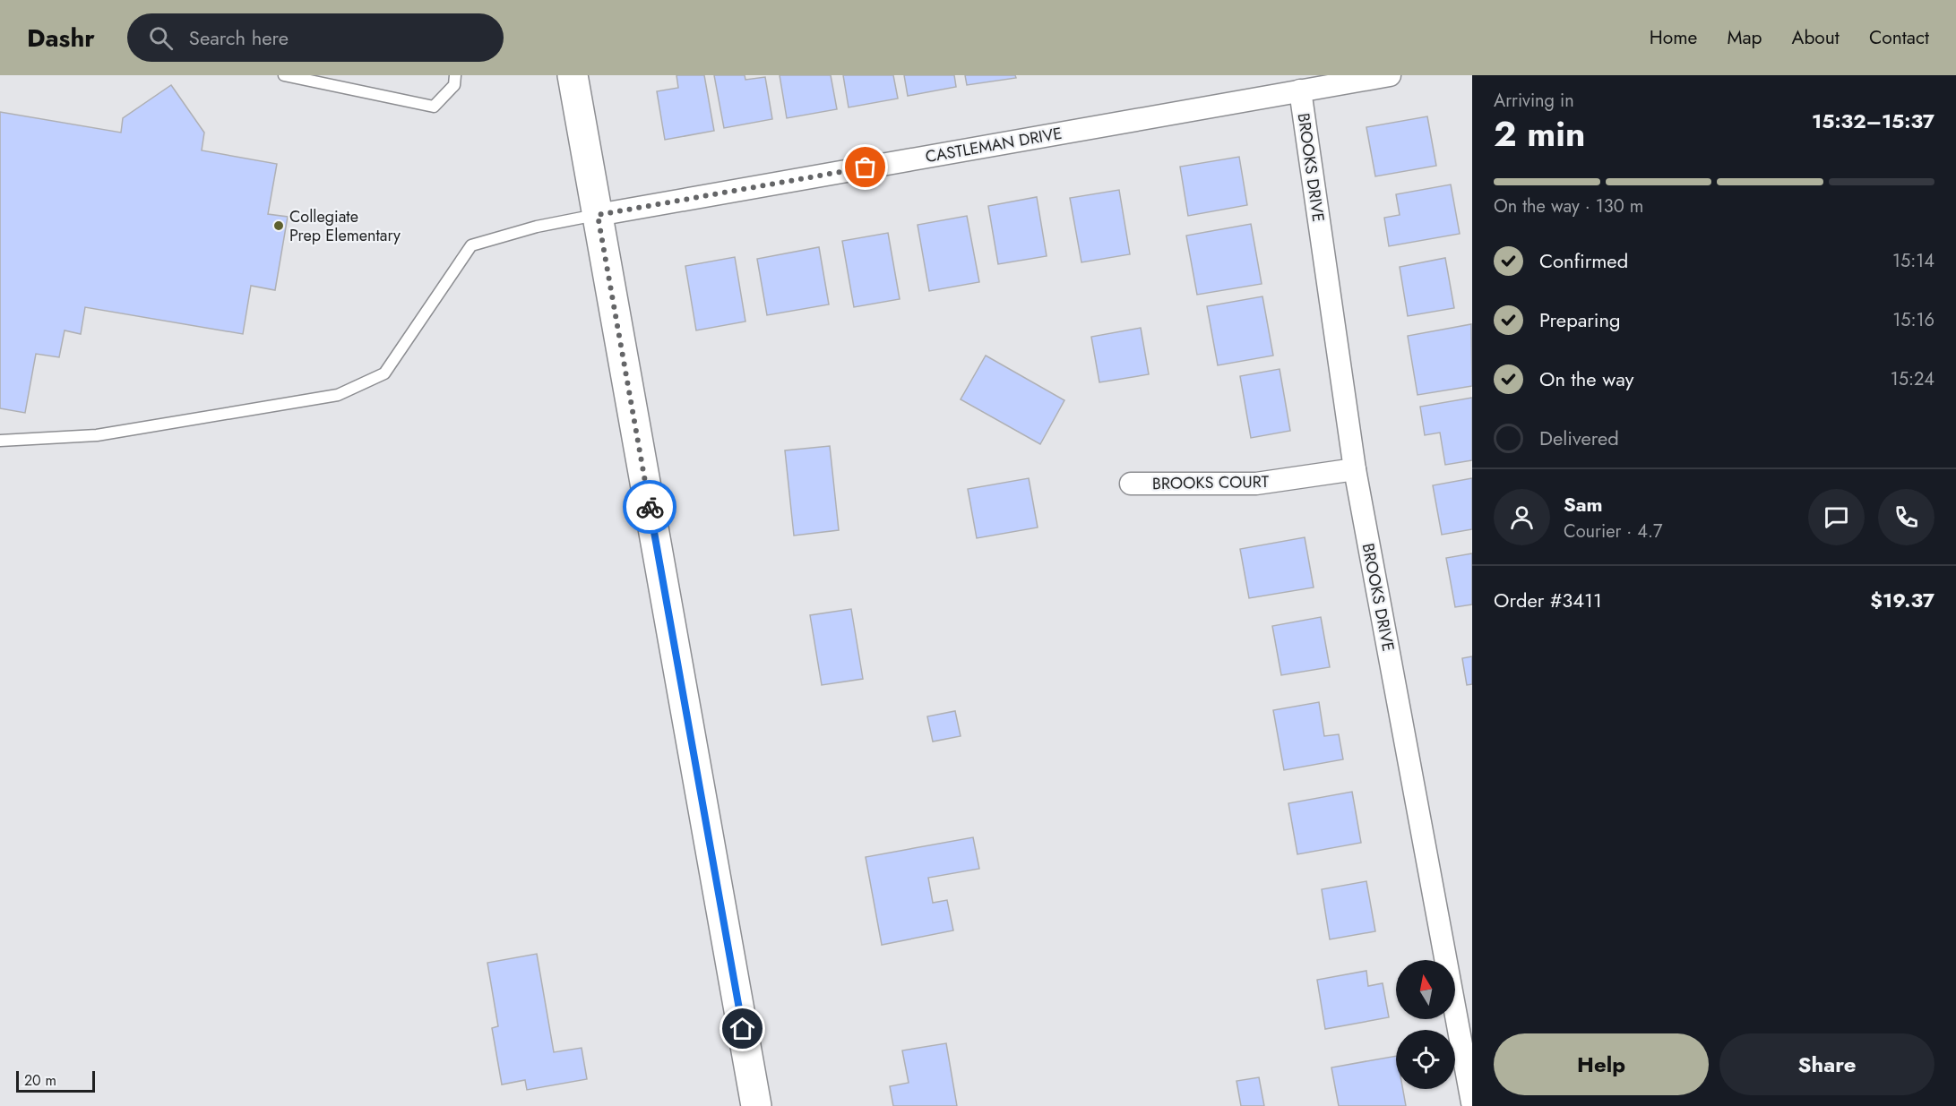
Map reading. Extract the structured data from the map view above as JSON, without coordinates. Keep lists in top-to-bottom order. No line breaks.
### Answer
{"streets":{"street":["CASTLEMAN DRIVE","BROOKS DRIVE","BROOKS COURT"]},"crossings":[["CASTLEMAN DRIVE","BROOKS DRIVE"],["BROOKS DRIVE","BROOKS COURT"]],"places":["Collegiate Prep Elementary"],"scale_bar":"20 m","north":"top","page":{"header":"Dashr","search":"Search here","nav":["Home","Map","About","Contact"],"heading":["2 min","Arriving in","15:32–15:37"],"panel":["Sam","Courier · 4.7","Order #3411","$19.37"],"bar":"On the way · 130 m","list":[["Confirmed","15:14"],["Preparing","15:16"],["On the way","15:24"],"Delivered"],"buttons":["Help","Share"],"scale":"20 m"}}
